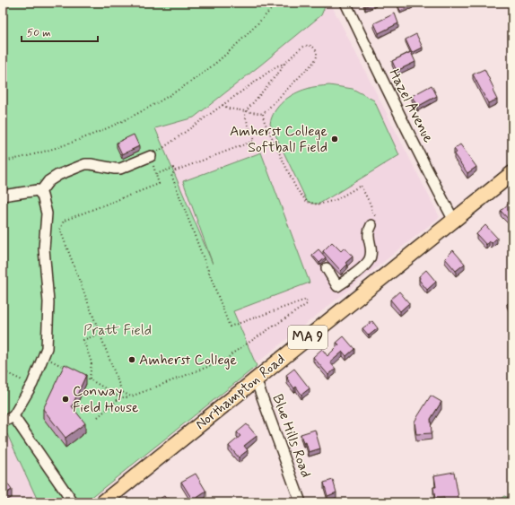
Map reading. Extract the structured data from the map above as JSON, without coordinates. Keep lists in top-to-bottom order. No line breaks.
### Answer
{"streets":{"highway":["MA 9","Northampton Road"],"street":["Hazel Avenue","Blue Hills Road"]},"crossings":[["Hazel Avenue","Northampton Road"],["Northampton Road","Blue Hills Road"]],"parks":["Pratt Field"],"places":["Amherst College Softball Field","Amherst College","Conway Field House"],"scale_bar":"50 m"}
